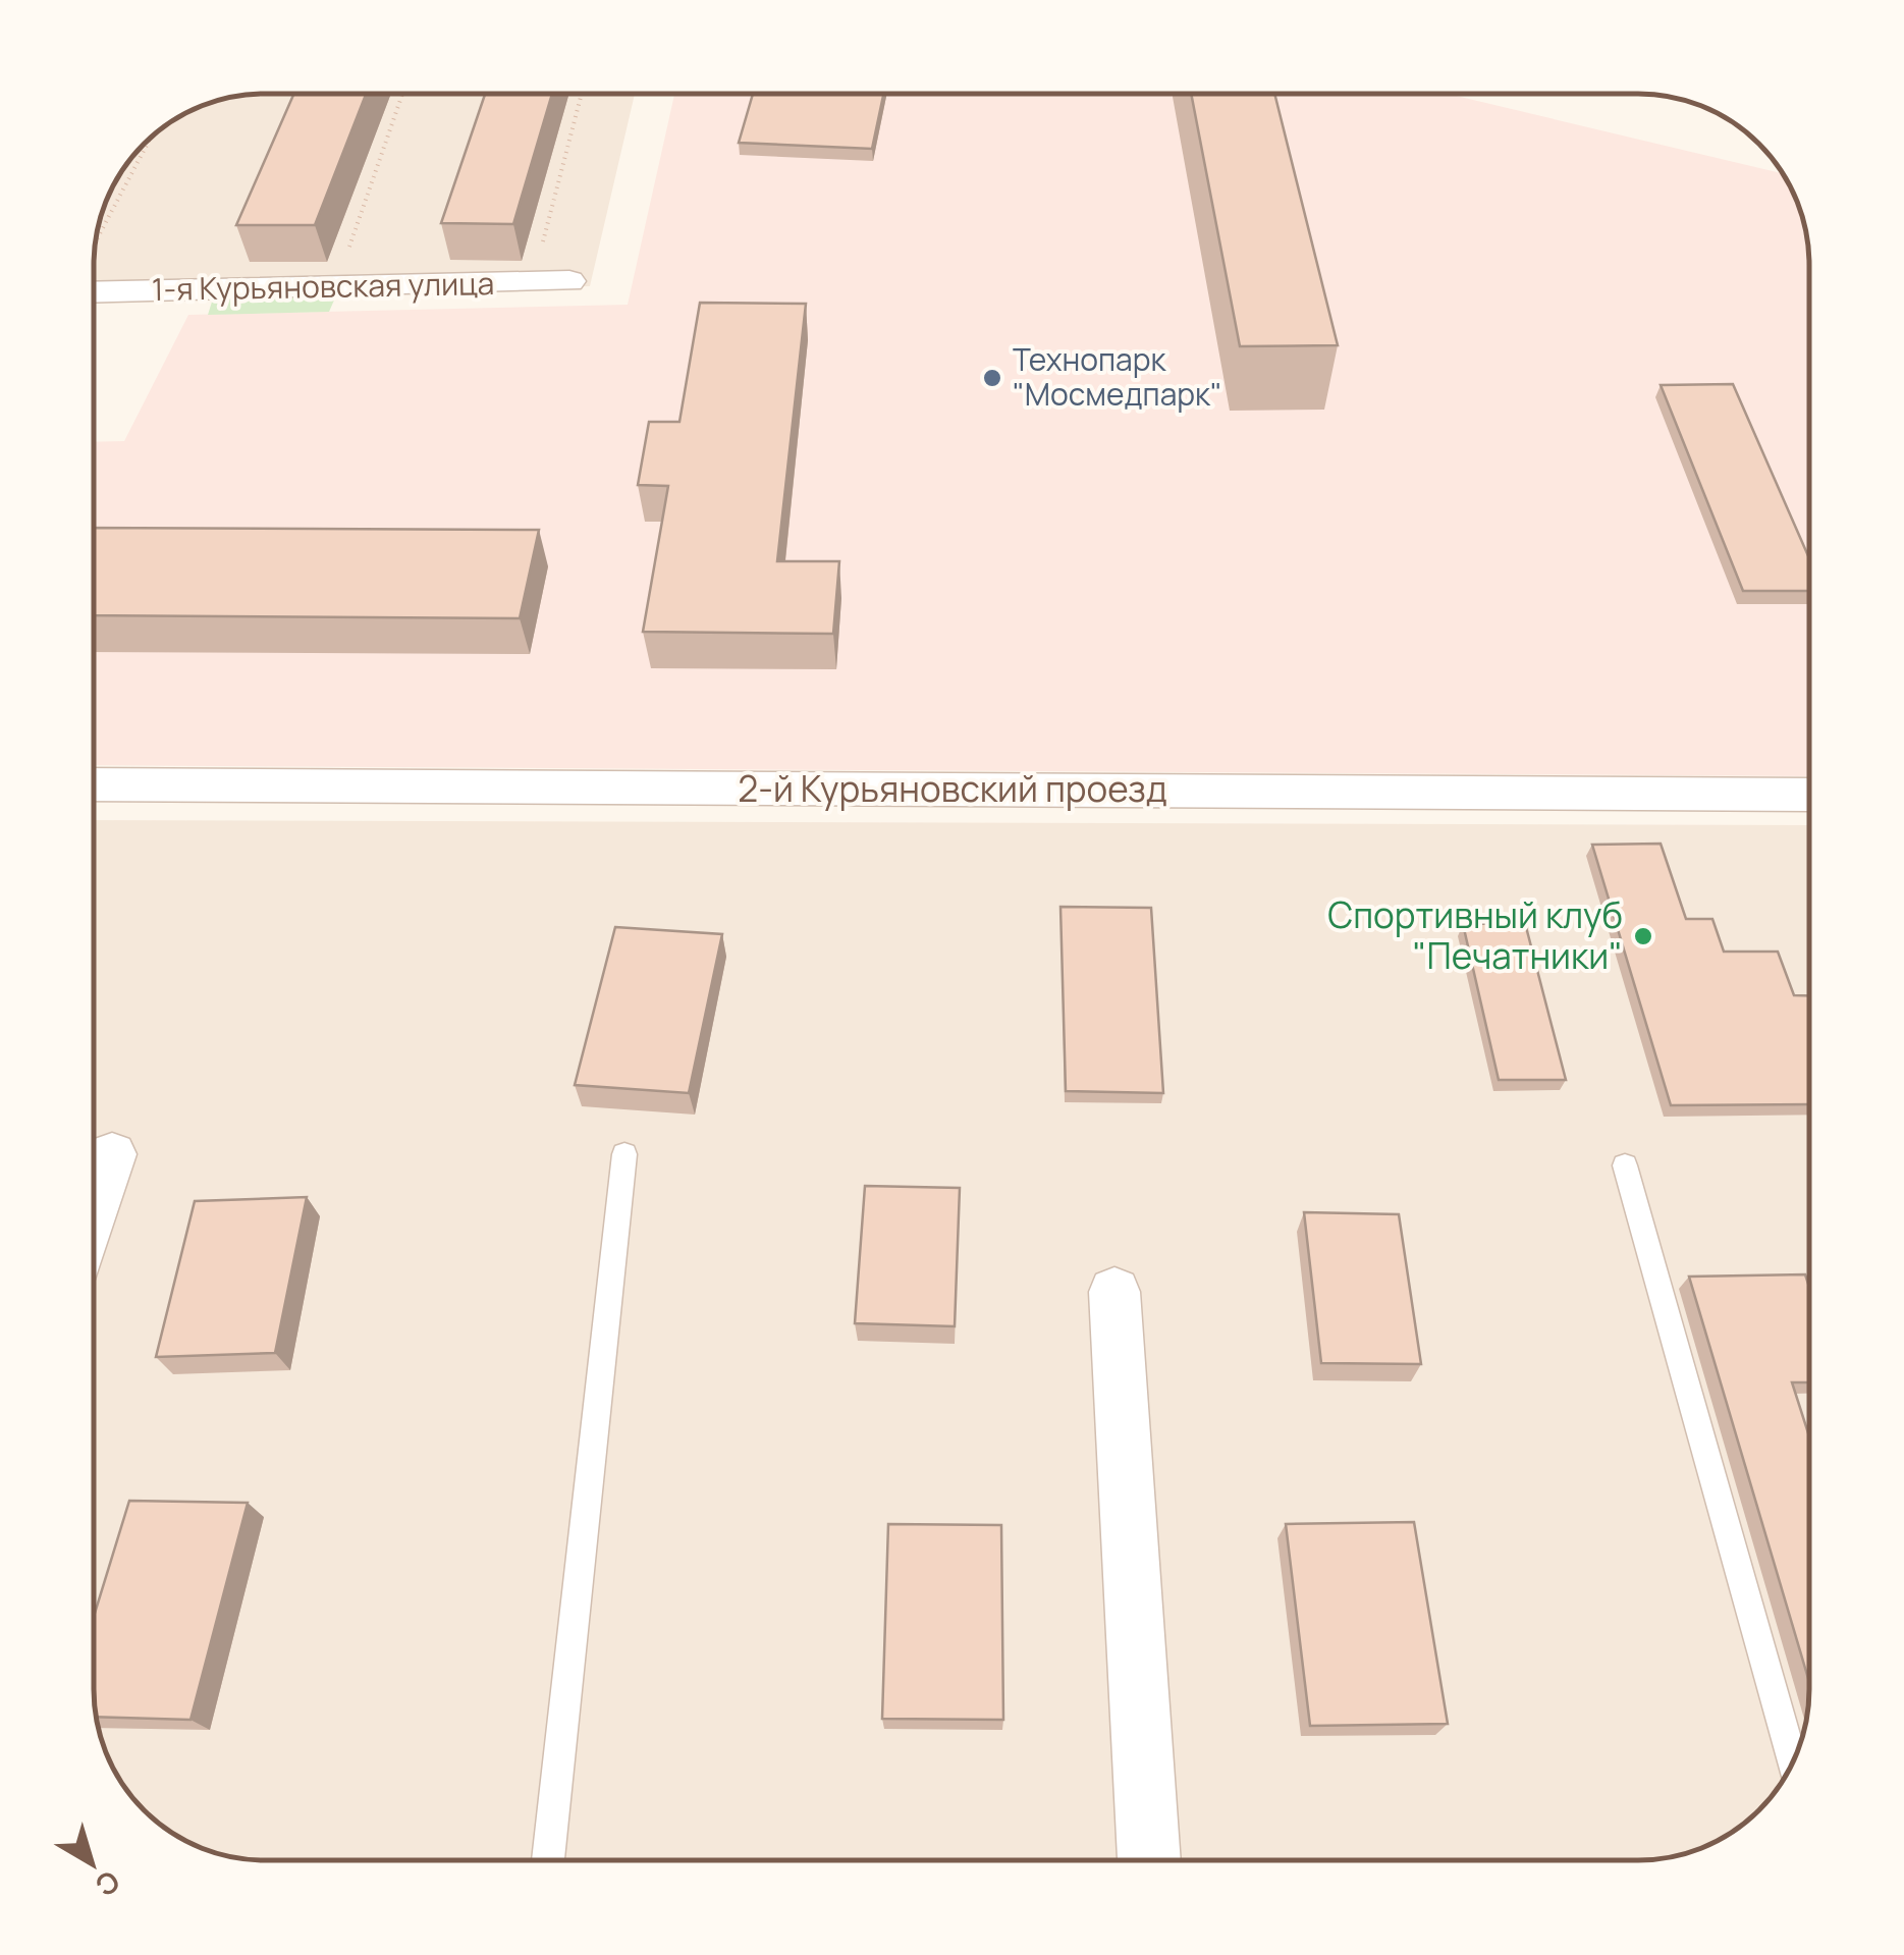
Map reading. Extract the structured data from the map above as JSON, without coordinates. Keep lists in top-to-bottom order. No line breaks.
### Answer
{"streets":{"street":["1-я Курьяновская улица","2-й Курьяновский проезд"]},"places":["Технопарк \"Мосмедпарк\"","Спортивный клуб \"Печатники\""],"north":"bottom right"}
